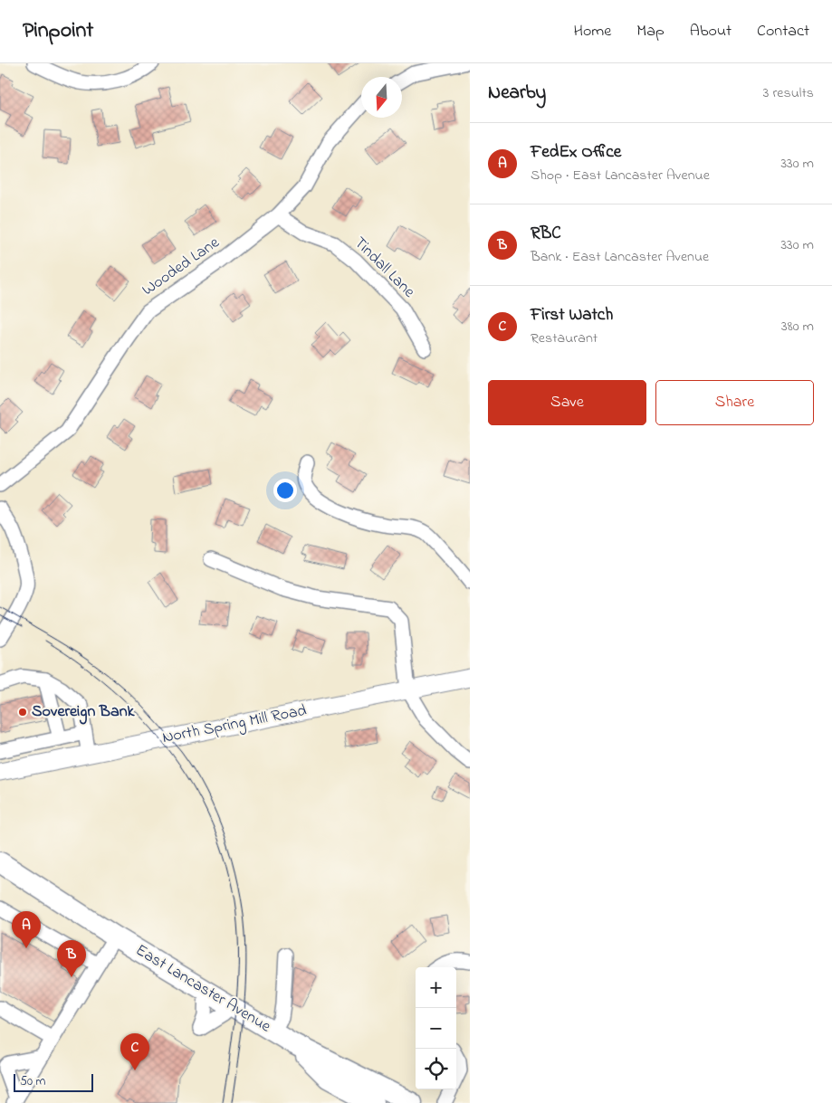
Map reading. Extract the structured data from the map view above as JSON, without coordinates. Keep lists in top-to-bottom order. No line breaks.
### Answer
{"streets":{"highway":["East Lancaster Avenue"],"main road":["North Spring Mill Road"],"street":["Wooded Lane","Tindall Lane"]},"crossings":[["Wooded Lane","Tindall Lane"]],"places":["Sovereign Bank"],"scale_bar":"50 m","north":"bottom","page":{"header":"Pinpoint","nav":["Home","Map","About","Contact"],"heading":["Nearby","3 results"],"list":[{"mark":"A","name":"FedEx Office","note":"Shop · East Lancaster Avenue","value":"330 m"},{"mark":"B","name":"RBC","note":"Bank · East Lancaster Avenue","value":"330 m"},{"mark":"C","name":"First Watch","note":"Restaurant","value":"380 m"}],"buttons":["Save","Share"],"pins":["A","B","C"],"map_buttons":["+","−"],"scale":"50 m"}}
